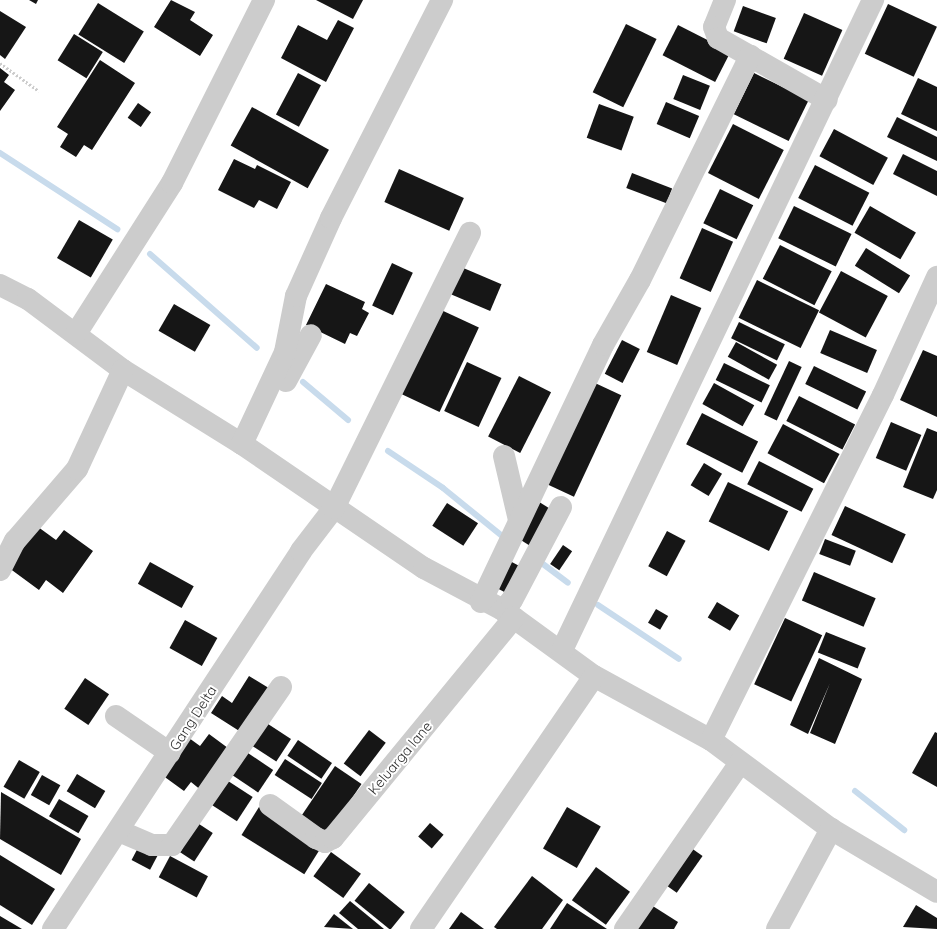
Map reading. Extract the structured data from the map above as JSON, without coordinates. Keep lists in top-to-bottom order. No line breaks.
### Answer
{"streets":{"street":["Gang Delta","Keluarga lane"]}}
